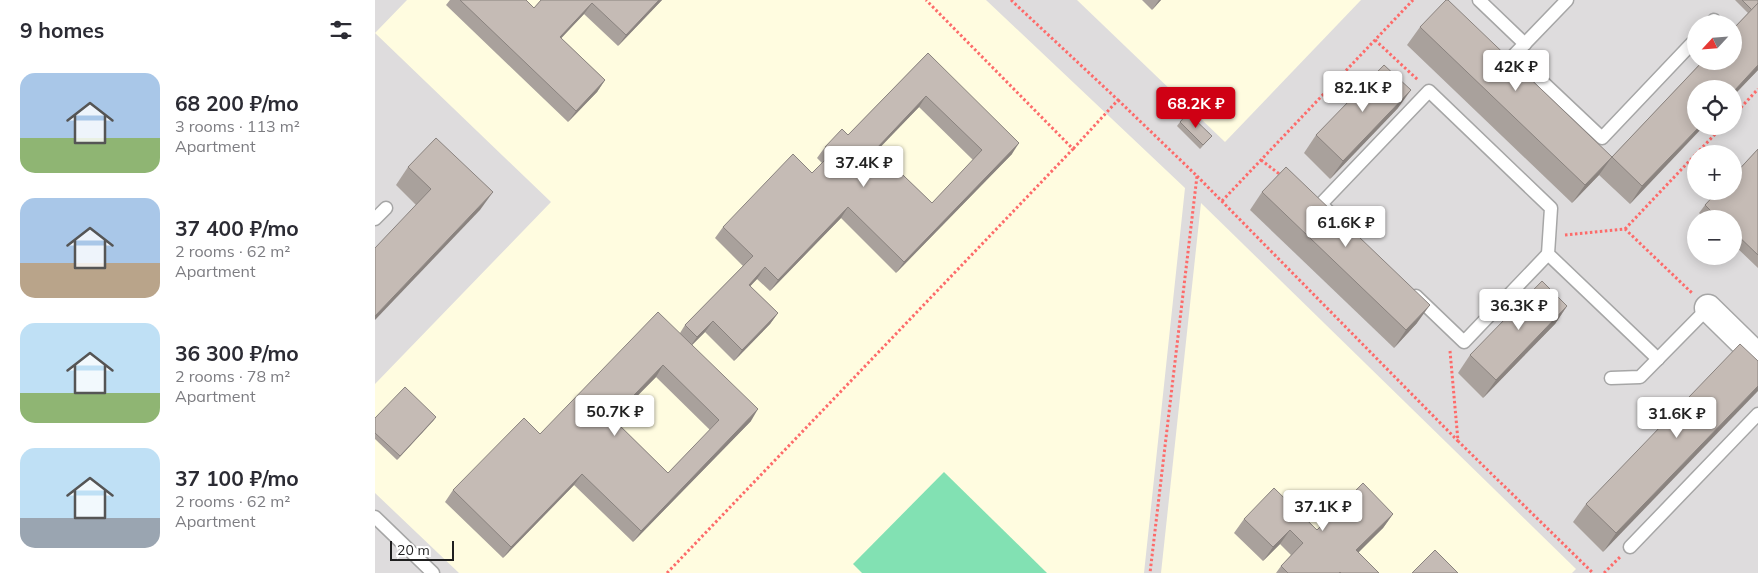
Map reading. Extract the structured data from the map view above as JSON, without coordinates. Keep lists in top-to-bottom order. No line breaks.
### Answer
{"scale_bar":"20 m","north":"bottom left","page":{"heading":"9 homes","map_buttons":["+","−"],"price":["42K ₽","82.1K ₽","68.2K ₽","37.4K ₽","61.6K ₽","36.3K ₽","50.7K ₽","31.6K ₽","37.1K ₽"],"list":[{"name":"68 200 ₽/mo","note":"3 rooms · 113 m² · Apartment"},{"name":"37 400 ₽/mo","note":"2 rooms · 62 m² · Apartment"},{"name":"36 300 ₽/mo","note":"2 rooms · 78 m² · Apartment"},{"name":"37 100 ₽/mo","note":"2 rooms · 62 m² · Apartment"}],"scale":"20 m"}}
